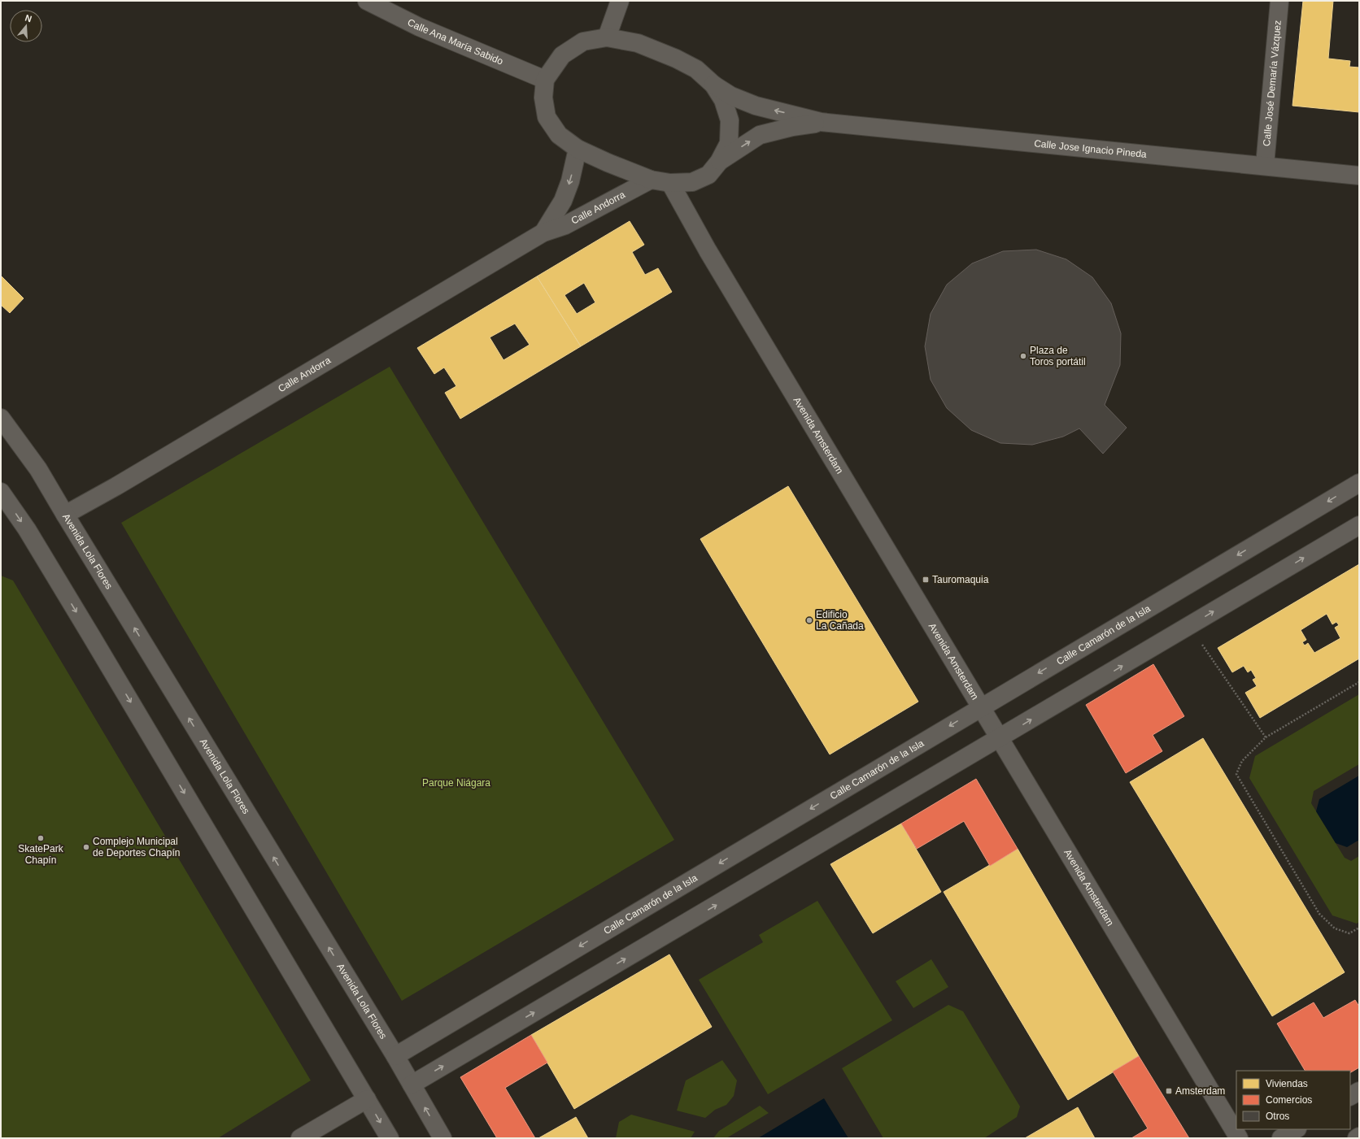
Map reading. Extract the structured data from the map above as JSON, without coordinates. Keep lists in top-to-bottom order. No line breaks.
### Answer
{"streets":{"street":["Calle Ana María Sabido","Calle José Demaría Vázquez","Calle Jose Ignacio Pineda","Calle Andorra","Avenida Amsterdam","Avenida Lola Flores","Calle Camarón de la Isla"]},"crossings":[["Calle José Demaría Vázquez","Calle Jose Ignacio Pineda"],["Calle Andorra","Avenida Lola Flores"],["Avenida Amsterdam","Calle Camarón de la Isla"],["Avenida Lola Flores","Calle Camarón de la Isla"]],"parks":["Parque Niágara"],"places":{"other":["Plaza de Toros portátil","Edificio La Cañada","SkatePark Chapín","Complejo Municipal de Deportes Chapín"],"transit":["Tauromaquia","Amsterdam"]},"legend":["Viviendas","Comercios","Otros"],"north":"top"}
